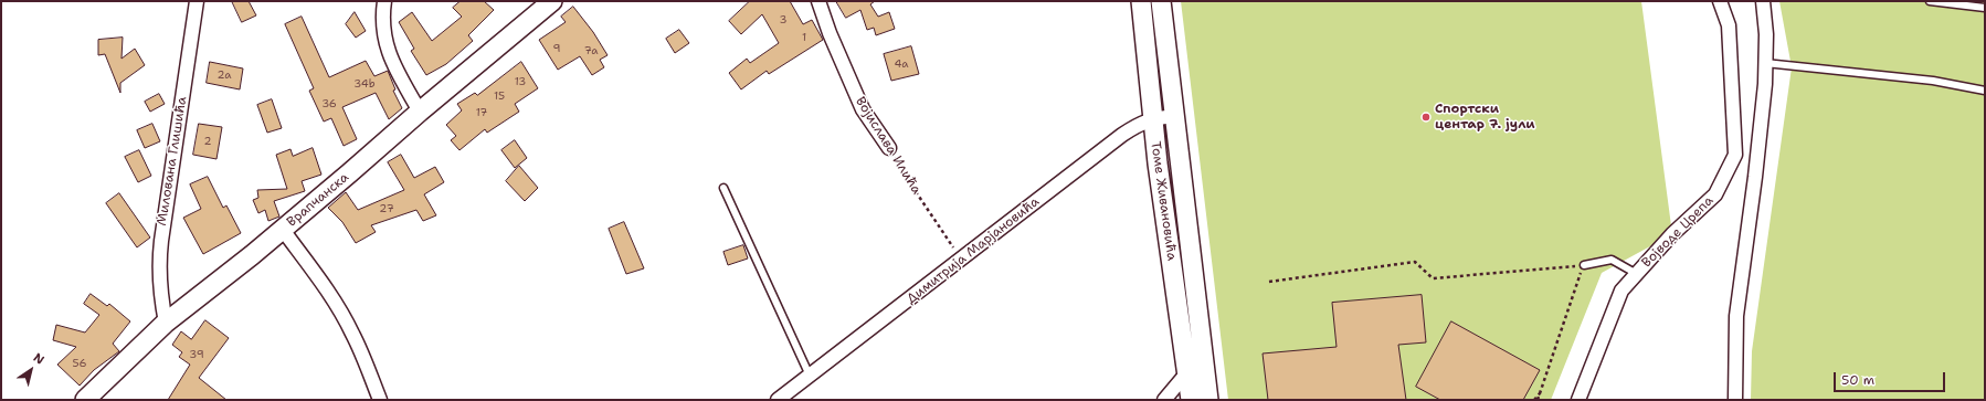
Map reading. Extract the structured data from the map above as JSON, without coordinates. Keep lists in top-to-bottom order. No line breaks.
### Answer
{"streets":{"main road":["Врапчанска","Томе Живановића"],"street":["Војислава Илића","Милована Глишића","Војводе Црепа","Димитрија Марјановића"]},"crossings":[["Војислава Илића","Димитрија Марјановића"],["Милована Глишића","Врапчанска"],["Томе Живановића","Димитрија Марјановића"]],"places":["Спортски центар 7. јули"],"house_numbers":["3","1","9","7a","4a","2a","13","34b","15","36","17","2","27","39","56"],"scale_bar":"50 m","north":"top right"}
